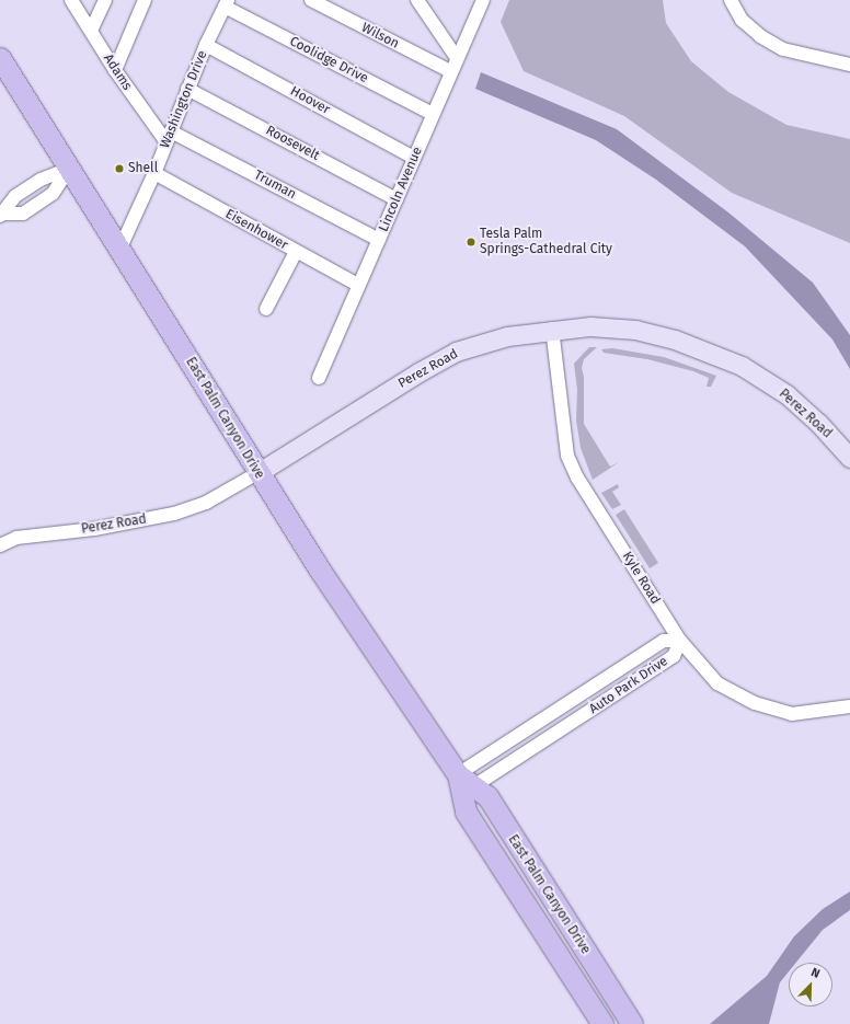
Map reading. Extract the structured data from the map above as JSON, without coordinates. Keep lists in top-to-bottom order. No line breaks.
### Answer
{"streets":{"main road":["Perez Road","East Palm Canyon Drive"],"street":["Wilson","Coolidge Drive","Adams","Washington Drive","Hoover","Roosevelt","Truman","Lincoln Avenue","Eisenhower","Kyle Road","Auto Park Drive"]},"crossings":[["Wilson","Lincoln Avenue"],["Coolidge Drive","Washington Drive"],["Coolidge Drive","Lincoln Avenue"],["Adams","Washington Drive"],["Adams","Truman"],["Washington Drive","Hoover"],["Washington Drive","Roosevelt"],["Washington Drive","Truman"],["Washington Drive","Eisenhower"],["Washington Drive","East Palm Canyon Drive"],["Hoover","Lincoln Avenue"],["Roosevelt","Lincoln Avenue"],["Truman","Lincoln Avenue"],["Lincoln Avenue","Eisenhower"],["Perez Road","East Palm Canyon Drive"],["Perez Road","Kyle Road"],["East Palm Canyon Drive","Auto Park Drive"],["Kyle Road","Auto Park Drive"]],"places":["Shell","Tesla Palm Springs-Cathedral City"],"north":"top right"}
